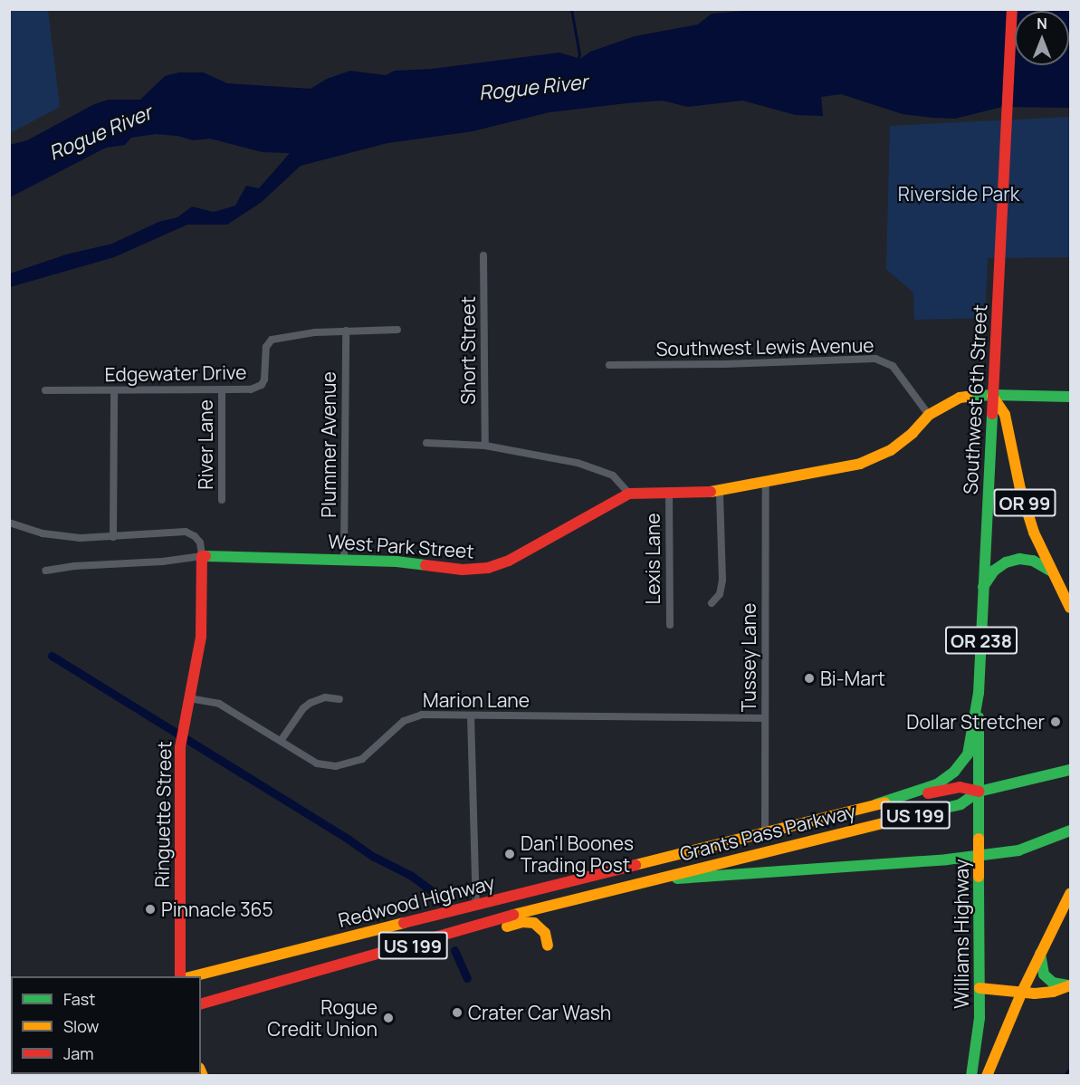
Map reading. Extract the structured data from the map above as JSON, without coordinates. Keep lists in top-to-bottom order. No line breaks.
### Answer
{"streets":{"main road":["Southwest 6th Street","OR 99","West Park Street","OR 238","Ringuette Street","US 199","Grants Pass Parkway","Redwood Highway","Williams Highway"],"street":["Southwest Lewis Avenue","Short Street","Edgewater Drive","River Lane","Plummer Avenue","Lexis Lane","Tussey Lane","Marion Lane"]},"crossings":[["Southwest Lewis Avenue","West Park Street"],["Edgewater Drive","River Lane"],["Edgewater Drive","Plummer Avenue"],["Southwest 6th Street","OR 99"],["Southwest 6th Street","West Park Street"],["Southwest 6th Street","Grants Pass Parkway"],["Southwest 6th Street","Williams Highway"],["Plummer Avenue","West Park Street"],["OR 99","West Park Street"],["West Park Street","Lexis Lane"],["West Park Street","Tussey Lane"],["West Park Street","Ringuette Street"],["Tussey Lane","Marion Lane"],["Tussey Lane","Redwood Highway"],["Marion Lane","Ringuette Street"],["Grants Pass Parkway","Redwood Highway"],["Grants Pass Parkway","Williams Highway"]],"water":["Rogue River"],"parks":["Riverside Park"],"places":["Bi-Mart","Dollar Stretcher","Dan'l Boones Trading Post","Pinnacle 365","Crater Car Wash","Rogue Credit Union"],"legend":["Fast","Slow","Jam"],"north":"top"}
